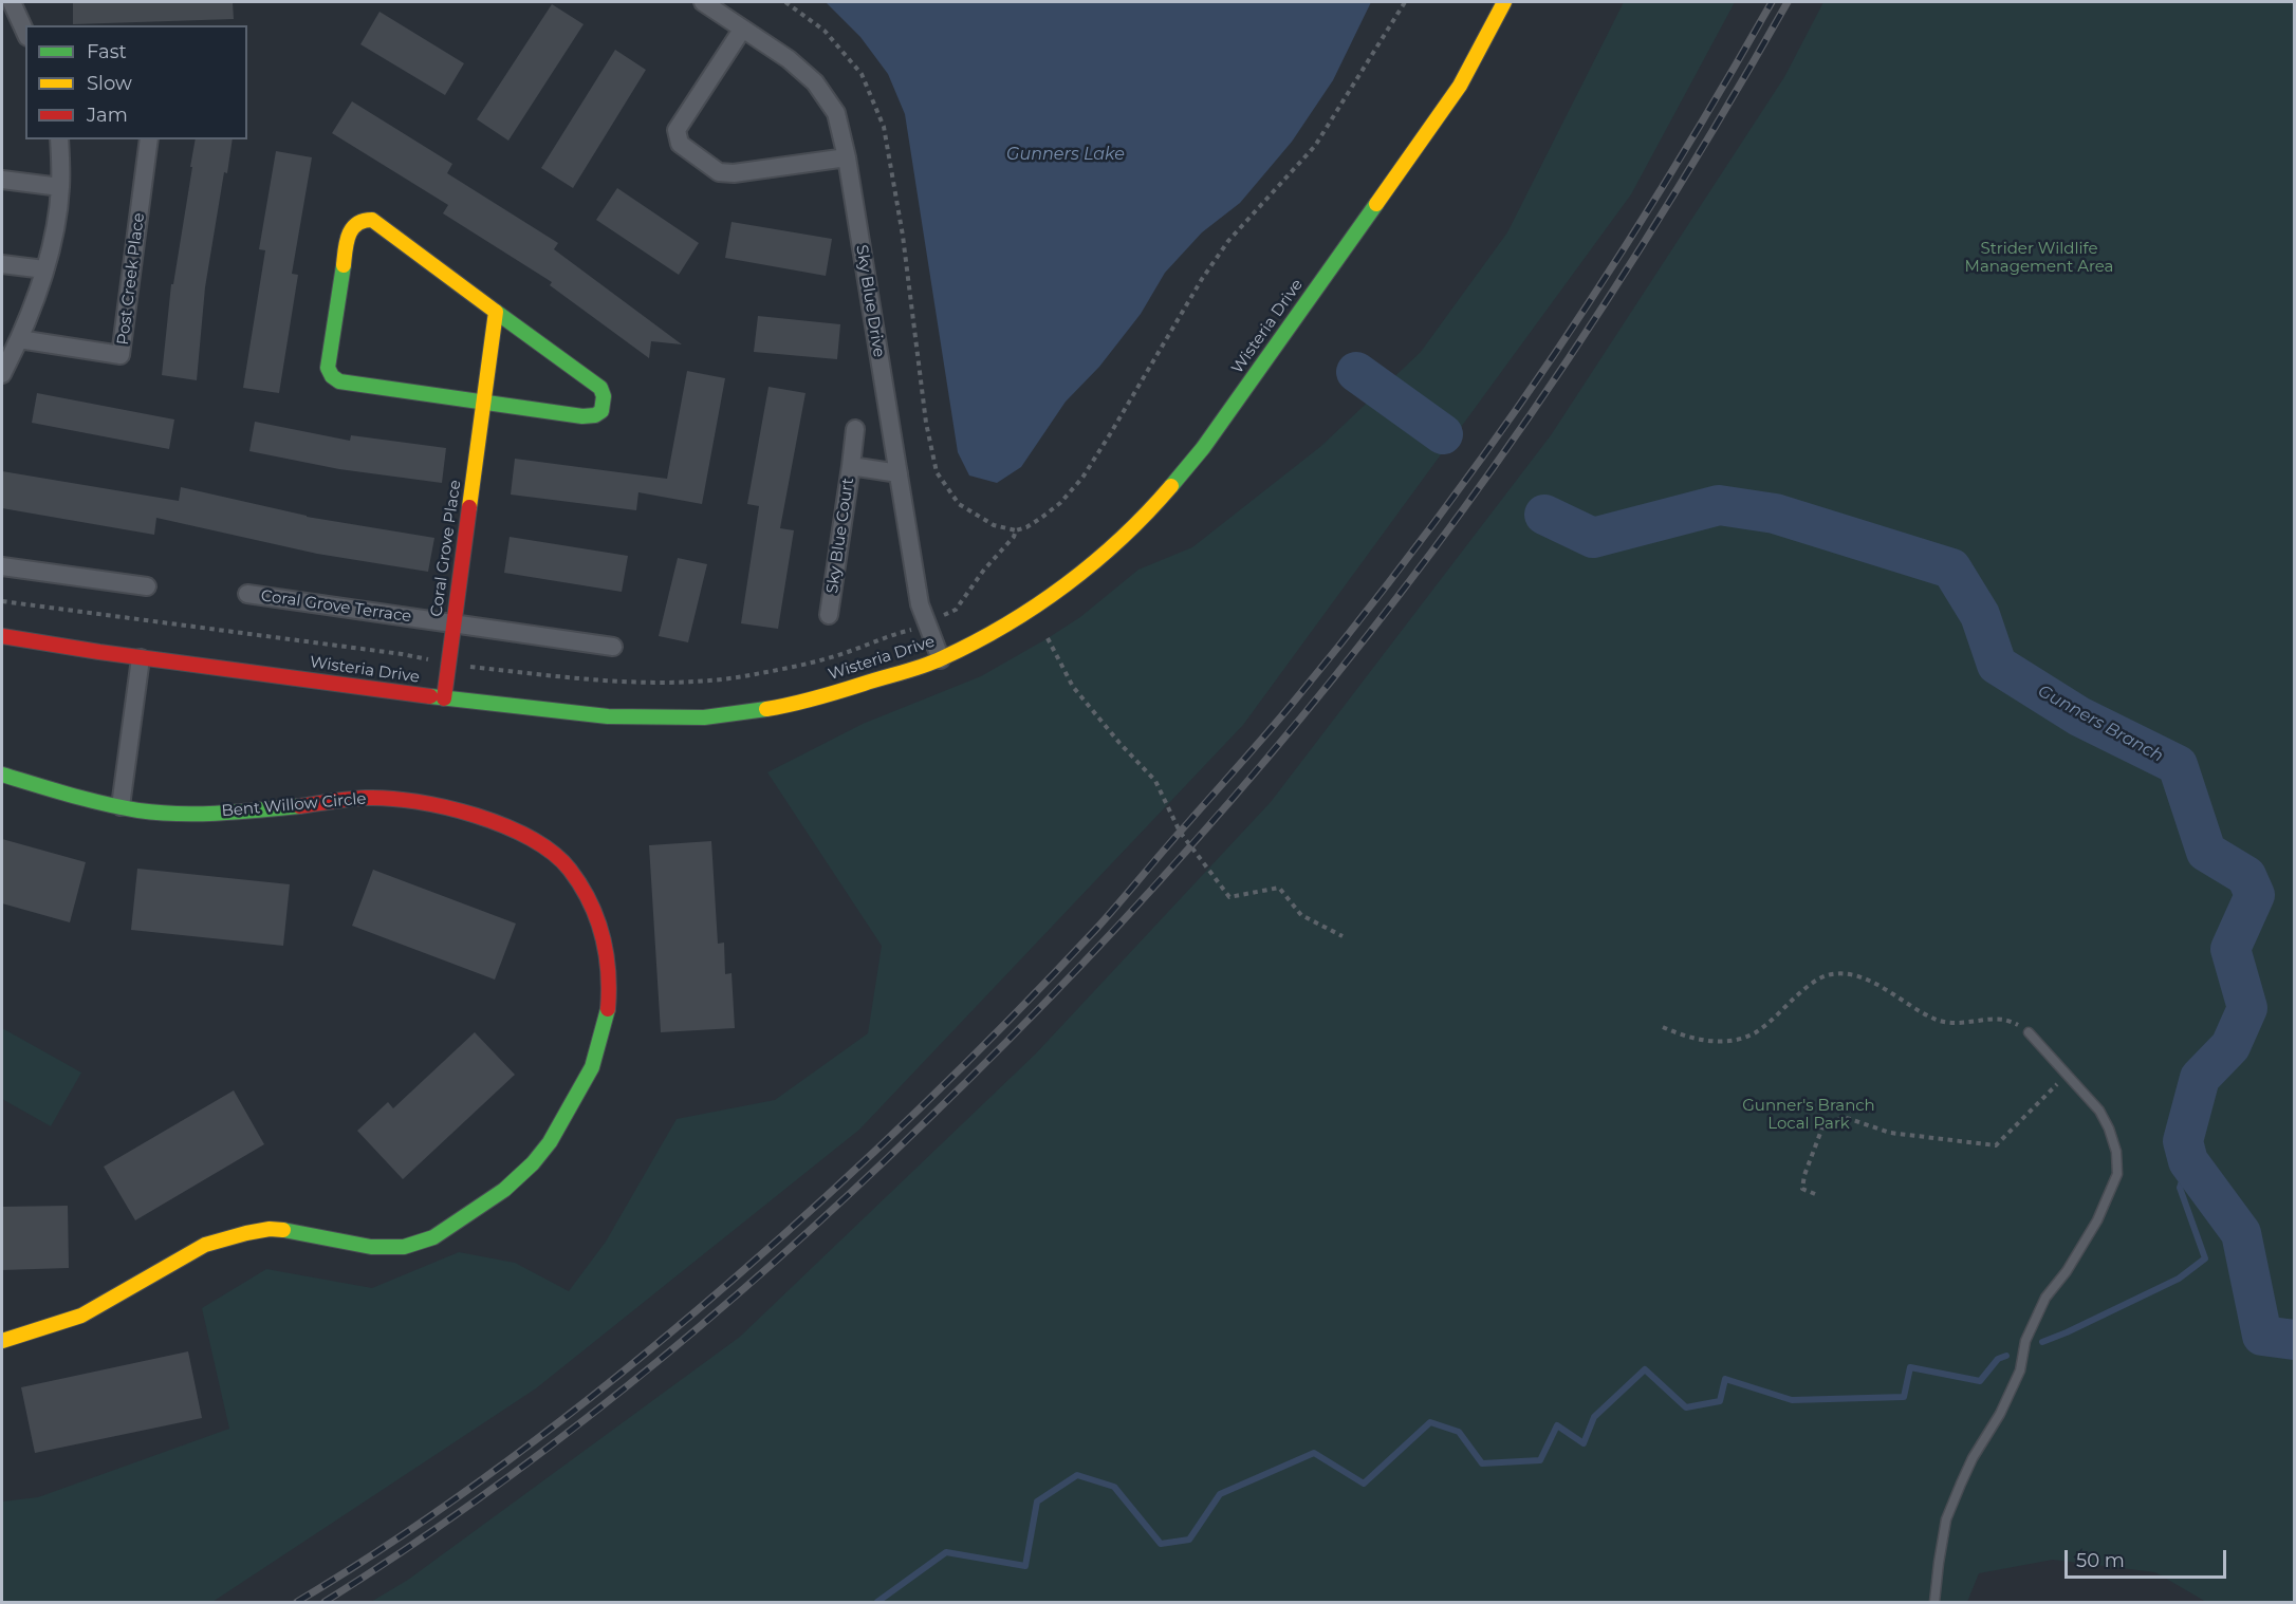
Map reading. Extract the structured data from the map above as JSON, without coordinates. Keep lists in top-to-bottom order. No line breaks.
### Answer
{"streets":{"street":["Post Creek Place","Sky Blue Drive","Wisteria Drive","Sky Blue Court","Coral Grove Place","Coral Grove Terrace","Bent Willow Circle"]},"crossings":[["Sky Blue Drive","Wisteria Drive"],["Sky Blue Drive","Sky Blue Court"],["Wisteria Drive","Coral Grove Place"],["Coral Grove Place","Coral Grove Terrace"]],"water":["Gunners Lake","Gunners Branch"],"parks":["Strider Wildlife Management Area","Gunner's Branch Local Park"],"legend":["Fast","Slow","Jam"],"scale_bar":"50 m"}
